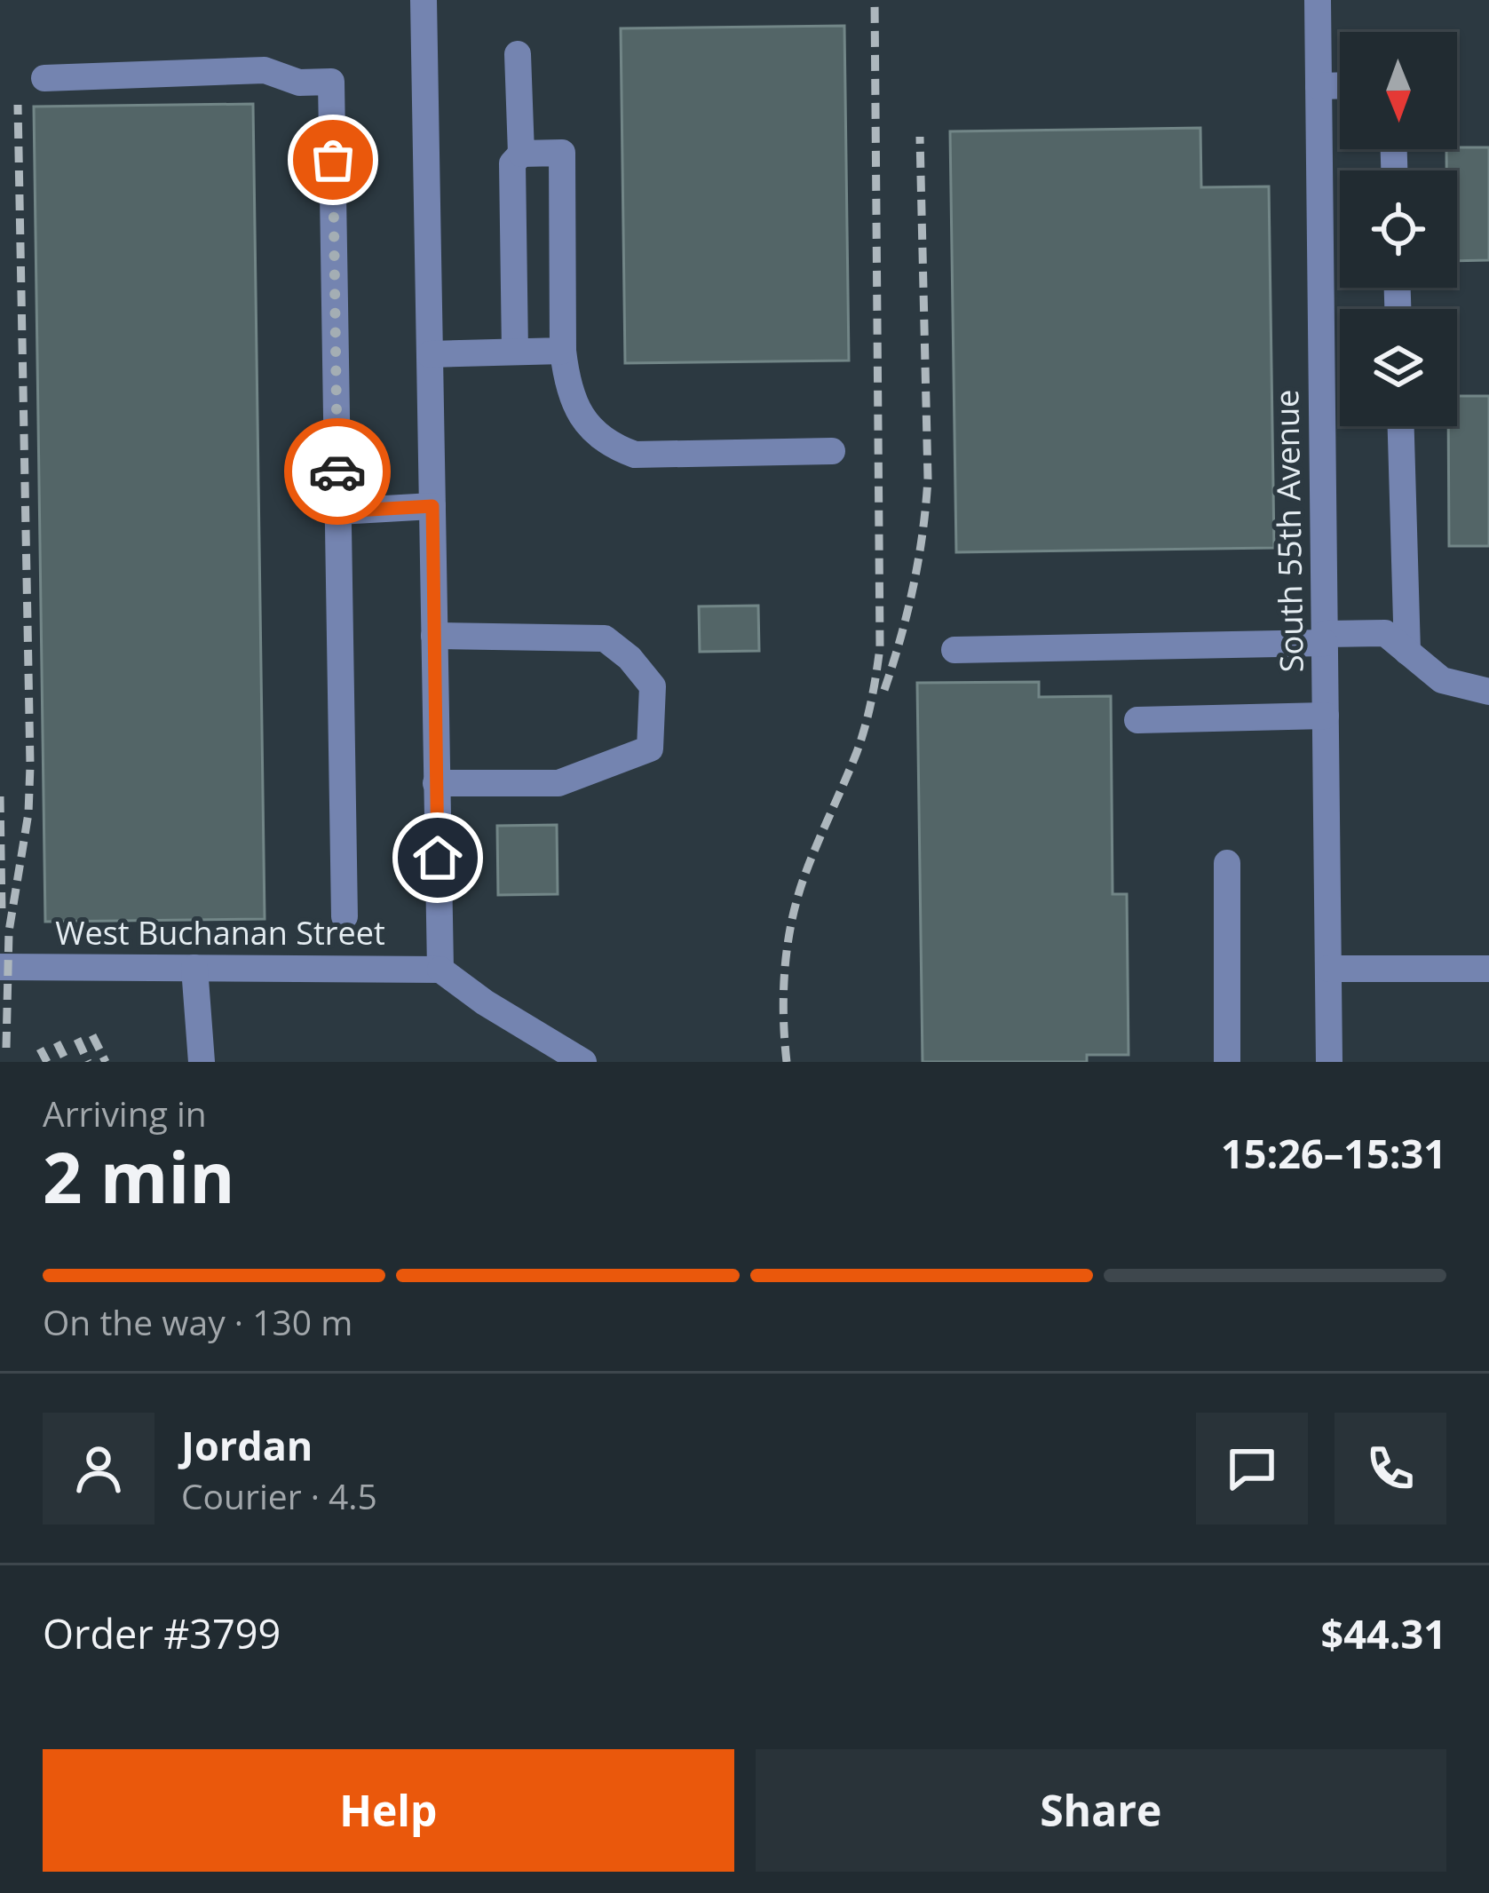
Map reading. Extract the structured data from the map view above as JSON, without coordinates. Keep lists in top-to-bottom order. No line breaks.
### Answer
{"streets":{"street":["South 55th Avenue","West Buchanan Street"]},"north":"bottom","page":{"heading":["2 min","Arriving in","15:26–15:31"],"panel":["Jordan","Courier · 4.5","Order #3799","$44.31"],"bar":"On the way · 130 m","buttons":["Help","Share"]}}
